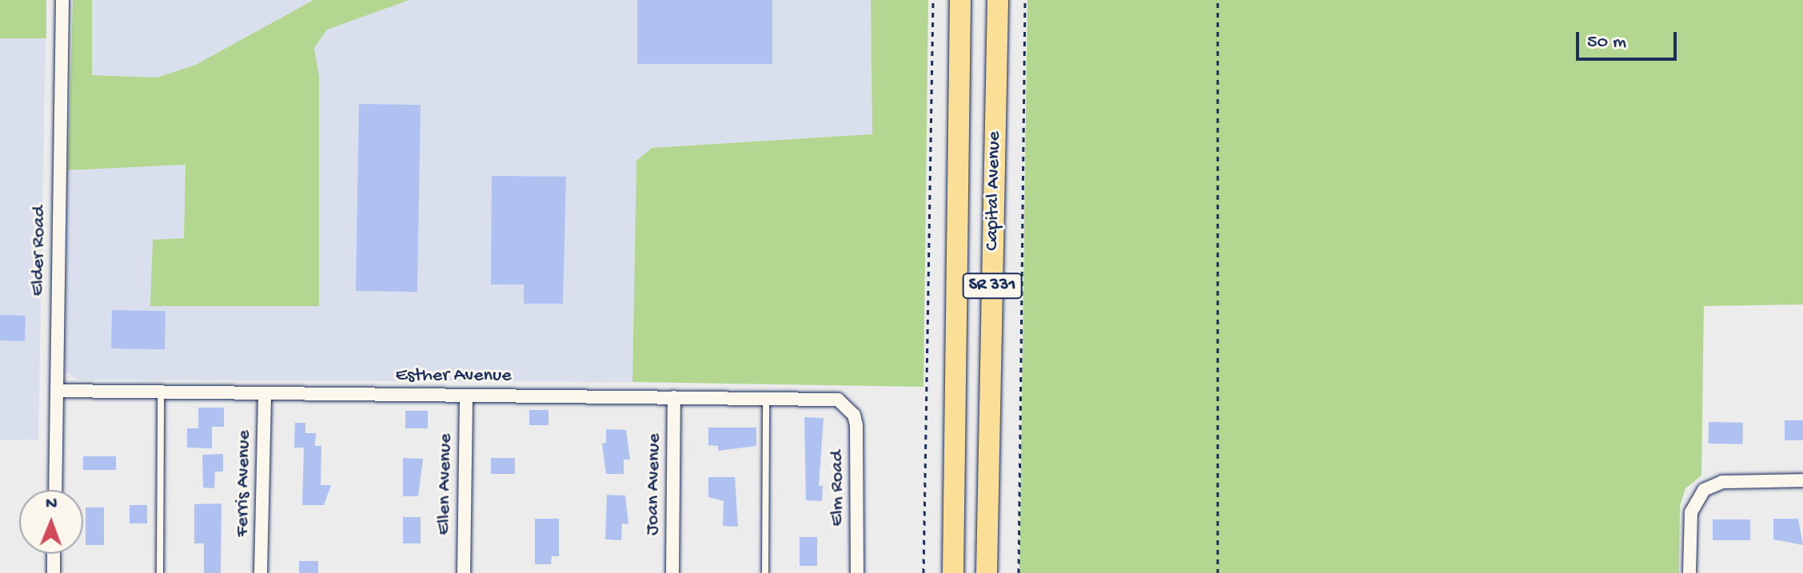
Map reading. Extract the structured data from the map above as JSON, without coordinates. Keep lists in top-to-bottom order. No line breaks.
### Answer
{"streets":{"highway":["Capital Avenue","SR 331"],"street":["Elder Road","Esther Avenue","Ferris Avenue","Ellen Avenue","Joan Avenue","Elm Road"]},"crossings":[["Elder Road","Esther Avenue"],["Esther Avenue","Ferris Avenue"],["Esther Avenue","Ellen Avenue"],["Esther Avenue","Joan Avenue"],["Esther Avenue","Elm Road"]],"scale_bar":"50 m","north":"top"}
